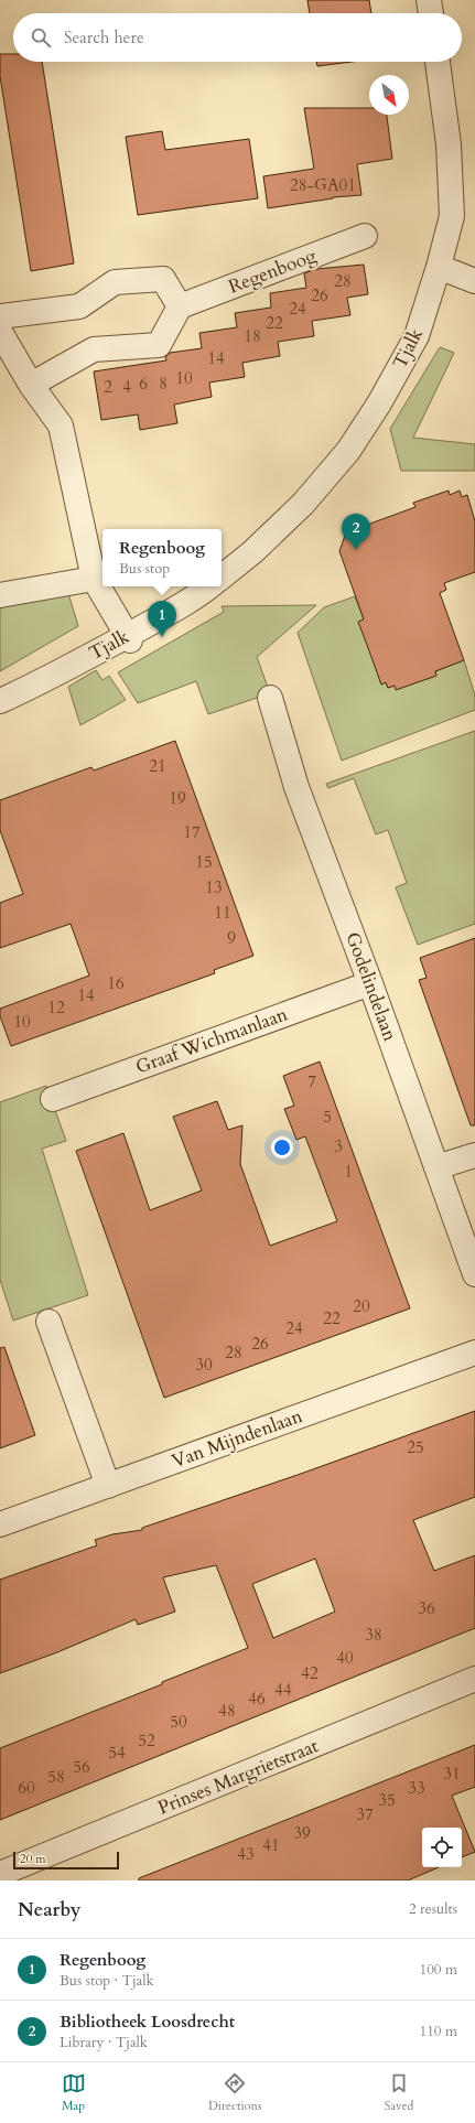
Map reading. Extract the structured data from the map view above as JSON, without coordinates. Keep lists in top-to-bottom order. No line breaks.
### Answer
{"streets":{"street":["Regenboog","Tjalk","Godelindelaan","Graaf Wichmanlaan","Van Mijndenlaan","Prinses Margrietstraat"]},"crossings":[["Godelindelaan","Graaf Wichmanlaan"]],"house_numbers":["28-GA01","28","26","24","22","18","14","10","6","8","2","4","21","19","17","15","13","11","9","16","14","12","10","7","5","3","1","20","22","24","26","28","30","25","36","38","40","42","44","46","48","50","52","54","56","31","58","60","33","35","37","39","41","43"],"scale_bar":"20 m","north":"bottom right","page":{"search":"Search here","pins":["2","1"],"popup":["Regenboog","Bus stop"],"scale":"20 m","heading":["Nearby","2 results"],"list":[{"mark":"1","name":"Regenboog","note":"Bus stop · Tjalk","value":"100 m"},{"mark":"2","name":"Bibliotheek Loosdrecht","note":"Library · Tjalk","value":"110 m"}],"nav":["Map","Directions","Saved"]}}
